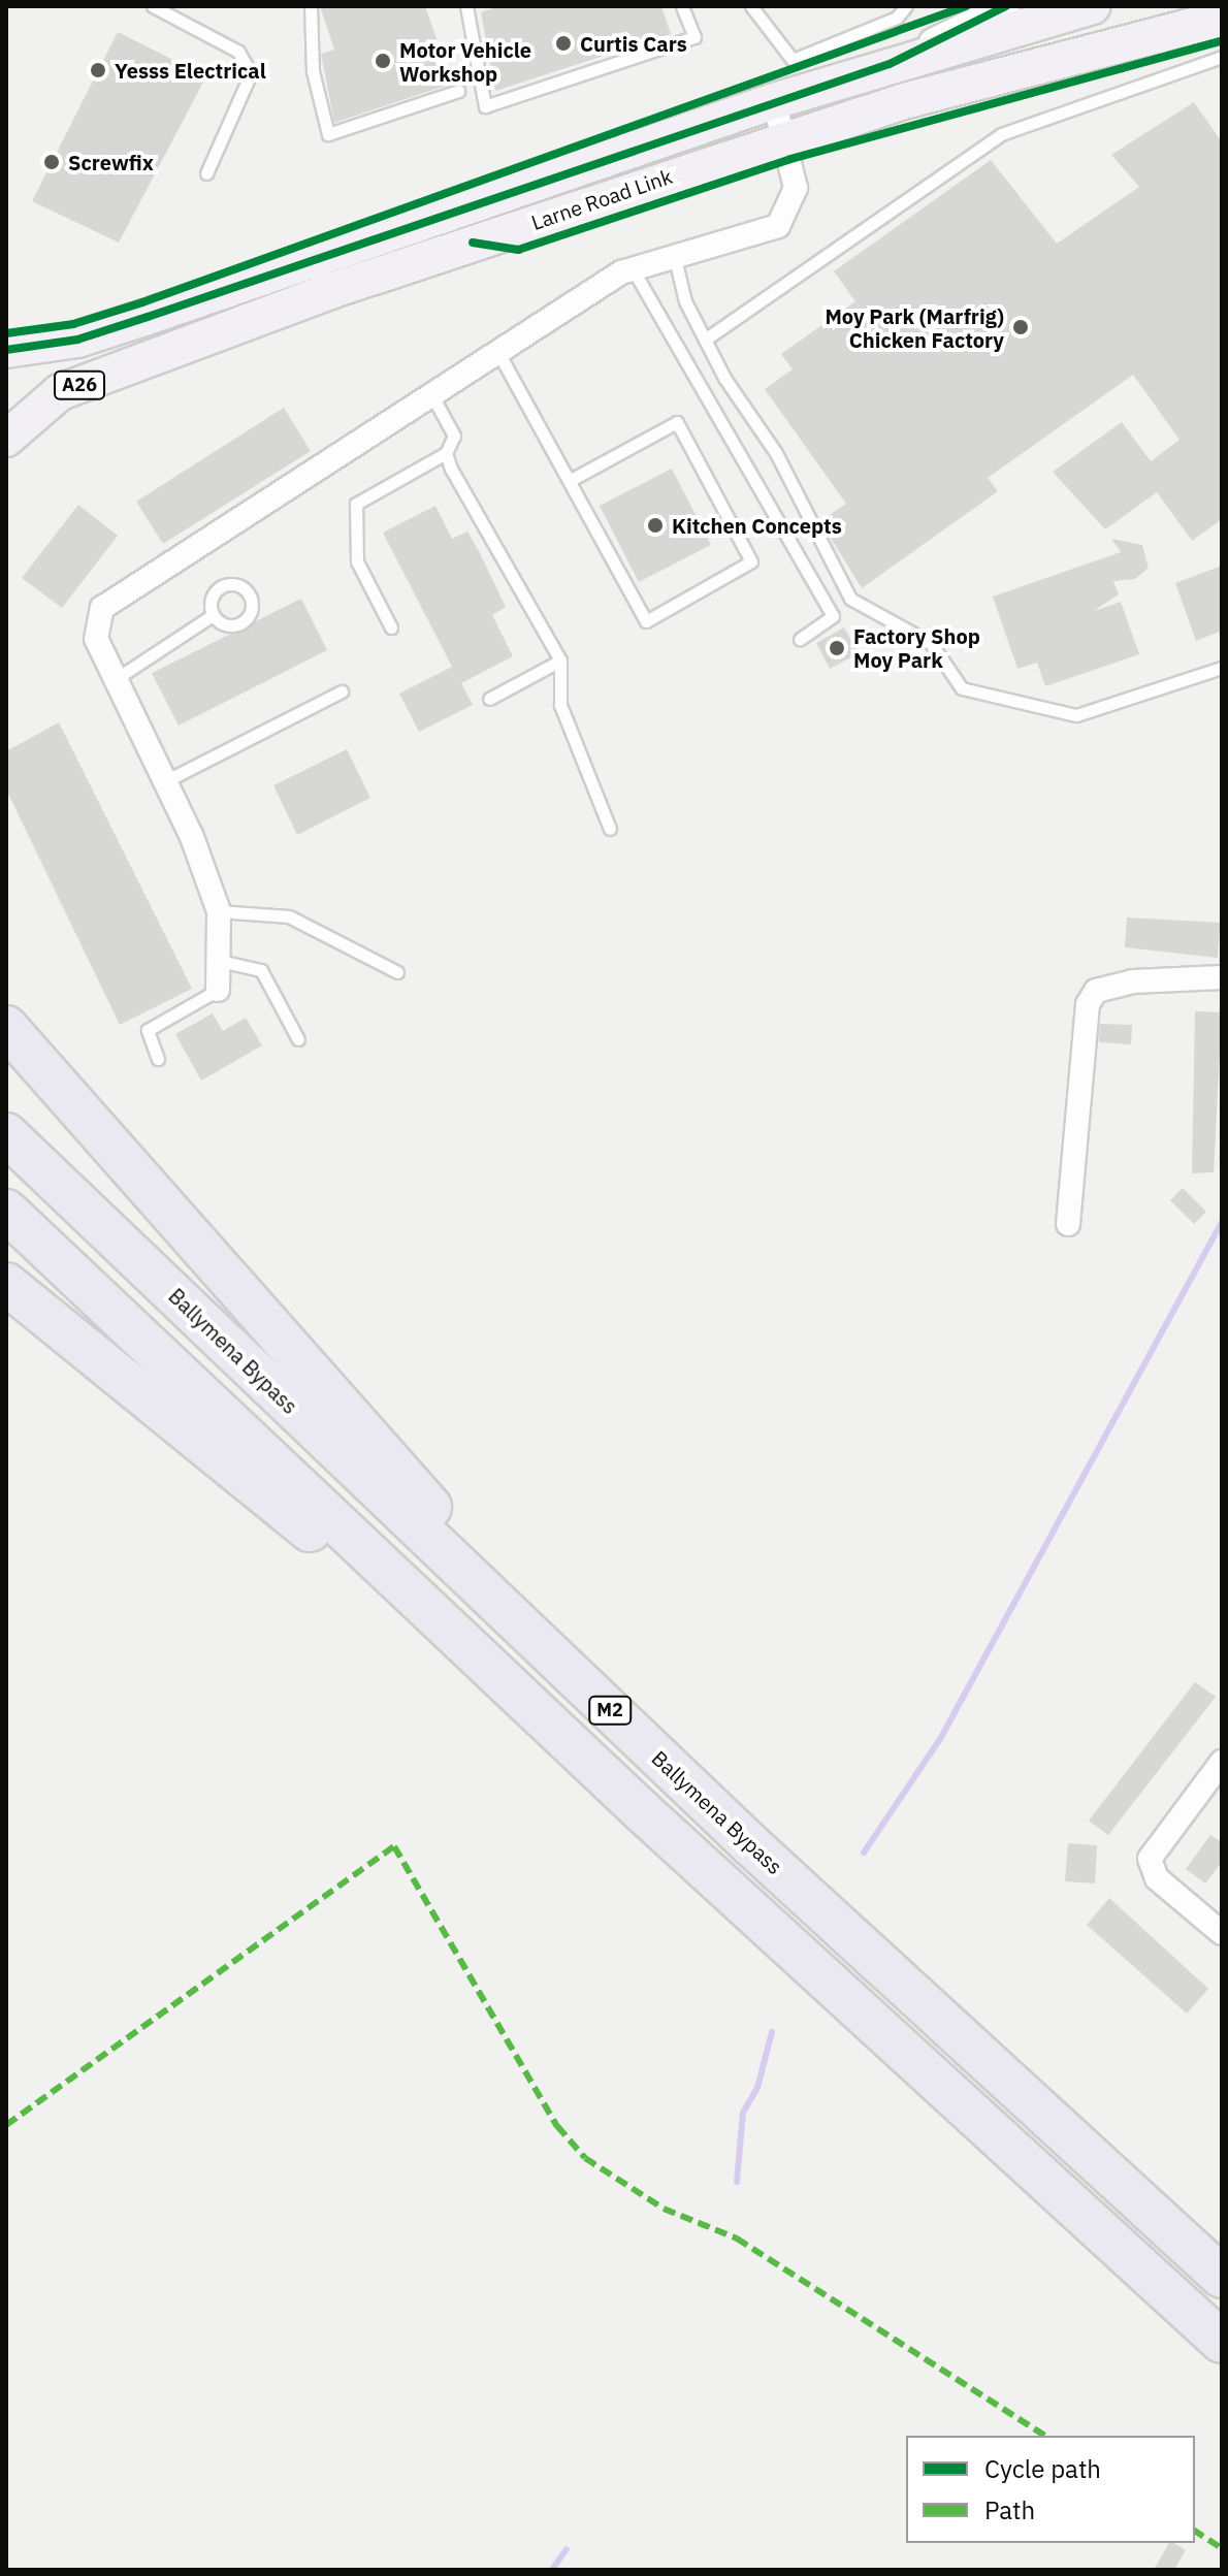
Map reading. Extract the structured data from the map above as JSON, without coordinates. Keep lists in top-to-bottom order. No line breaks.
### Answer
{"streets":{"highway":["Ballymena Bypass","M2"],"main road":["Larne Road Link","A26"]},"crossings":[["Ballymena Bypass","M2"]],"places":["Curtis Cars","Motor Vehicle Workshop","Yesss Electrical","Screwfix","Moy Park (Marfrig) Chicken Factory","Kitchen Concepts","Factory Shop Moy Park"],"legend":["Cycle path","Path"]}
